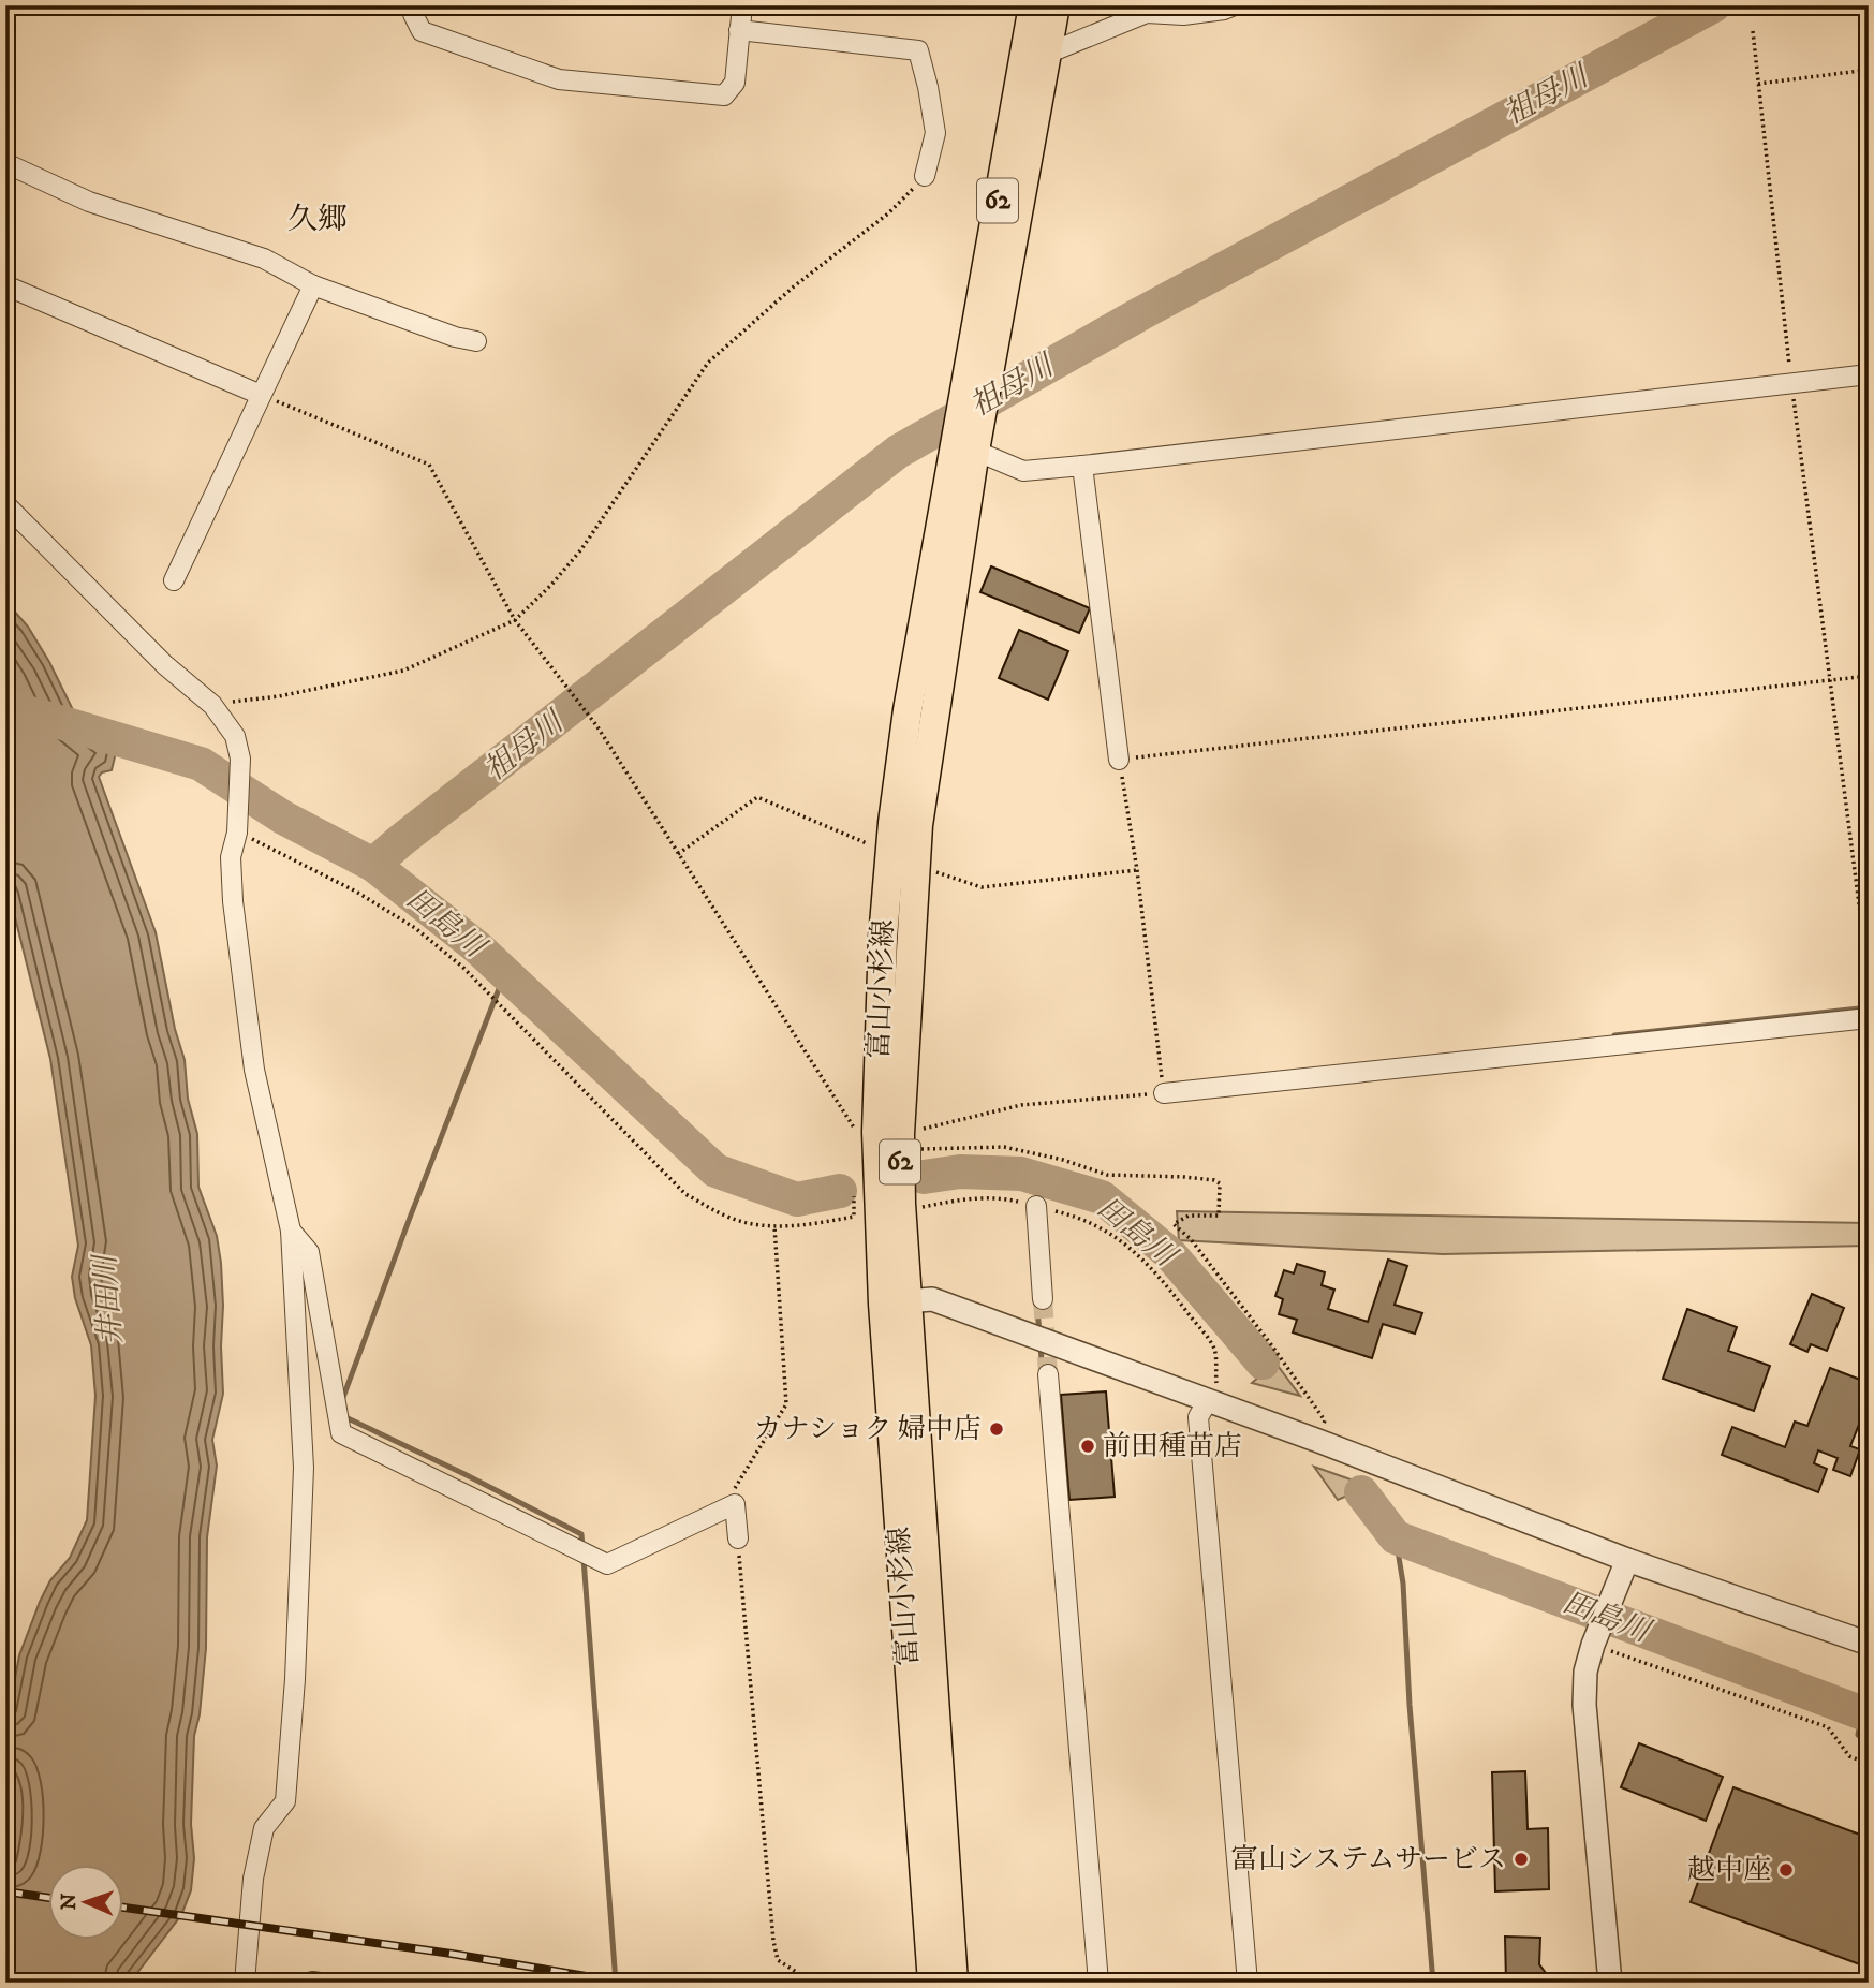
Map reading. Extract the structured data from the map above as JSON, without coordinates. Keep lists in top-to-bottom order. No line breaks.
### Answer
{"streets":{"main road":["62","富山小杉線"]},"districts":["久郷"],"water":["祖母川","田島川","井田川"],"places":["カナショク 婦中店","前田種苗店","富山システムサービス","越中座"],"north":"left"}
